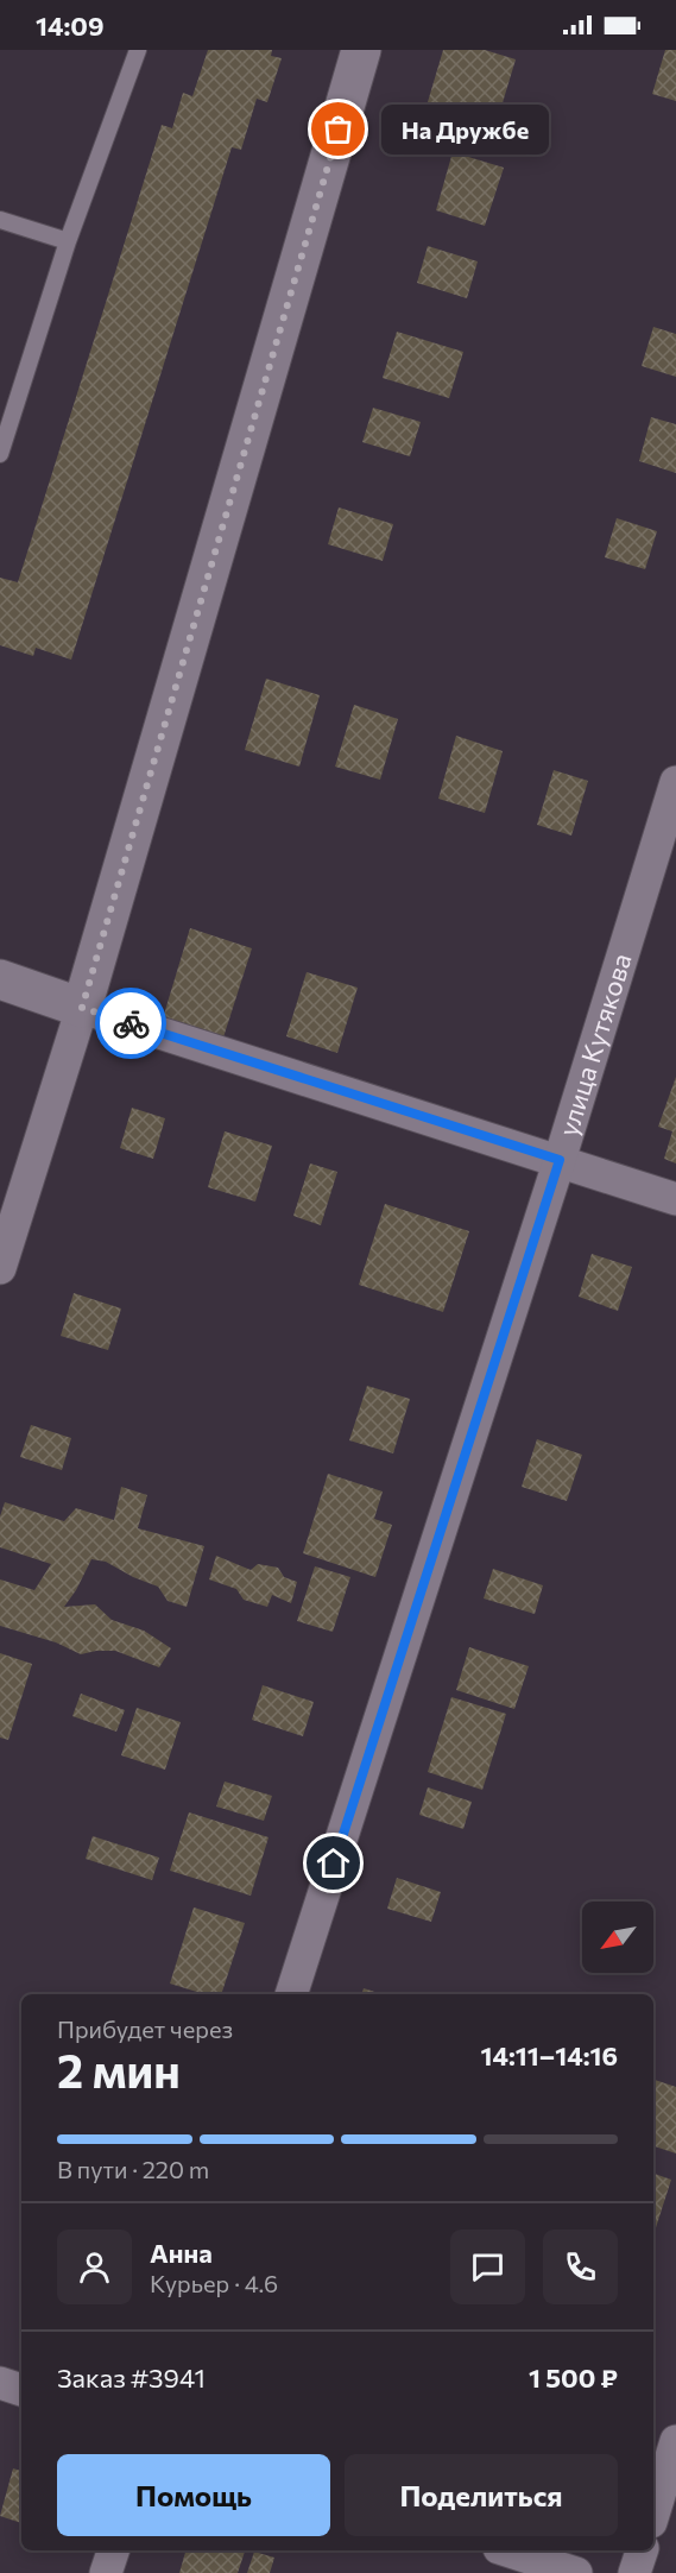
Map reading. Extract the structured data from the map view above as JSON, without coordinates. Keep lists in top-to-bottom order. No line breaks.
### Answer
{"streets":{"street":["улица Кутякова"]},"places":["На Дружбе"],"north":"bottom left","page":{"status":"14:09","bubble":"На Дружбе","heading":["2 мин","Прибудет через","14:11–14:16"],"panel":["Анна","Курьер · 4.6","Заказ #3941","1 500 ₽"],"bar":"В пути · 220 m","buttons":["Помощь","Поделиться"]}}
